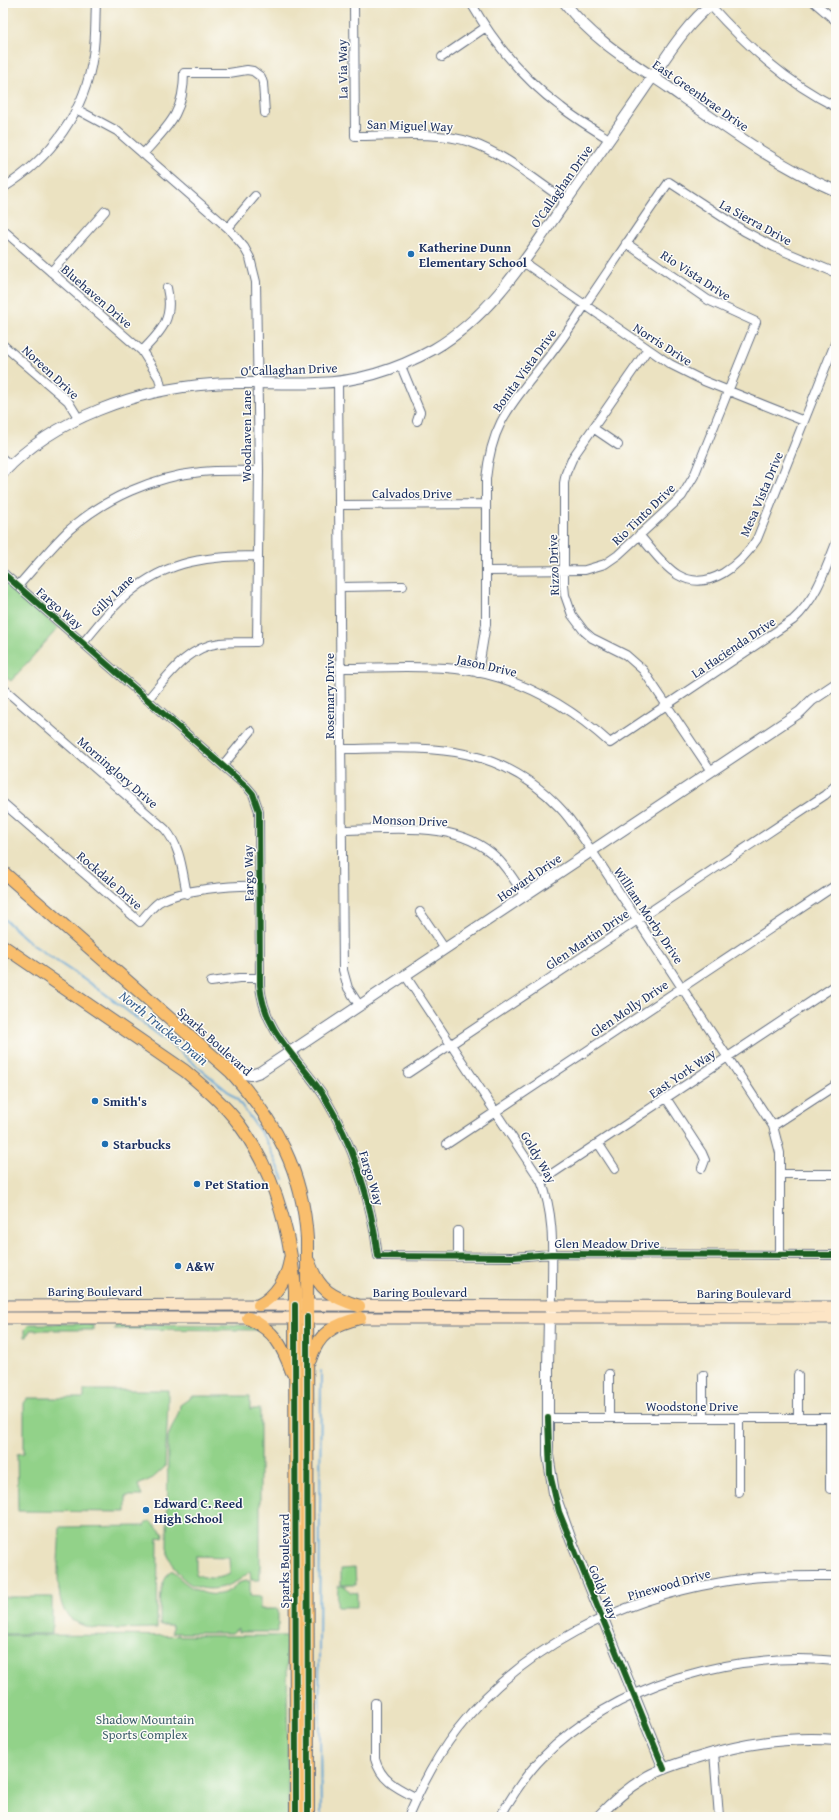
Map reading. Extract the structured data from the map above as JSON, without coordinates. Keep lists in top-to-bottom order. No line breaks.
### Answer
{"streets":{"main road":["Sparks Boulevard","Baring Boulevard"],"street":["La Via Way","East Greenbrae Drive","San Miguel Way","O'Callaghan Drive","La Sierra Drive","Rio Vista Drive","Bluehaven Drive","Norris Drive","Bonita Vista Drive","Noreen Drive","Woodhaven Lane","Calvados Drive","Mesa Vista Drive","Rio Tinto Drive","Rizzo Drive","Gilly Lane","Fargo Way","La Hacienda Drive","Jason Drive","Rosemary Drive","Morninglory Drive","Monson Drive","Howard Drive","Rockdale Drive","William Morby Drive","Glen Martin Drive","Glen Molly Drive","East York Way","Goldy Way","Glen Meadow Drive","Woodstone Drive","Pinewood Drive"]},"crossings":[["La Via Way","San Miguel Way"],["East Greenbrae Drive","O'Callaghan Drive"],["San Miguel Way","O'Callaghan Drive"],["O'Callaghan Drive","Bluehaven Drive"],["O'Callaghan Drive","Norris Drive"],["O'Callaghan Drive","Noreen Drive"],["O'Callaghan Drive","Woodhaven Lane"],["O'Callaghan Drive","Rosemary Drive"],["La Sierra Drive","Bonita Vista Drive"],["Rio Vista Drive","Bonita Vista Drive"],["Rio Vista Drive","Rio Tinto Drive"],["Norris Drive","Bonita Vista Drive"],["Norris Drive","Mesa Vista Drive"],["Norris Drive","Rio Tinto Drive"],["Norris Drive","Rizzo Drive"],["Bonita Vista Drive","Calvados Drive"],["Bonita Vista Drive","Rio Tinto Drive"],["Bonita Vista Drive","Jason Drive"],["Woodhaven Lane","Gilly Lane"],["Woodhaven Lane","Fargo Way"],["Calvados Drive","Rosemary Drive"],["Mesa Vista Drive","Rio Tinto Drive"],["Rio Tinto Drive","Rizzo Drive"],["Rizzo Drive","La Hacienda Drive"],["Rizzo Drive","Howard Drive"],["Gilly Lane","Fargo Way"],["Fargo Way","Howard Drive"],["Fargo Way","Rockdale Drive"],["Fargo Way","Glen Meadow Drive"],["La Hacienda Drive","Jason Drive"],["Jason Drive","Rosemary Drive"],["Rosemary Drive","Monson Drive"],["Rosemary Drive","Howard Drive"],["Rosemary Drive","William Morby Drive"],["Morninglory Drive","Rockdale Drive"],["Monson Drive","Howard Drive"],["Howard Drive","William Morby Drive"],["Howard Drive","Sparks Boulevard"],["Howard Drive","Goldy Way"],["William Morby Drive","Glen Martin Drive"],["William Morby Drive","Glen Molly Drive"],["William Morby Drive","East York Way"],["William Morby Drive","Glen Meadow Drive"],["Glen Martin Drive","Goldy Way"],["Glen Molly Drive","Goldy Way"],["Sparks Boulevard","Baring Boulevard"],["East York Way","Goldy Way"],["Goldy Way","Glen Meadow Drive"],["Goldy Way","Baring Boulevard"],["Goldy Way","Woodstone Drive"],["Goldy Way","Pinewood Drive"]],"water":["North Truckee Drain"],"parks":["Shadow Mountain Sports Complex"],"places":["Katherine Dunn Elementary School","Smith's","Starbucks","Pet Station","A&W","Edward C. Reed High School"]}
